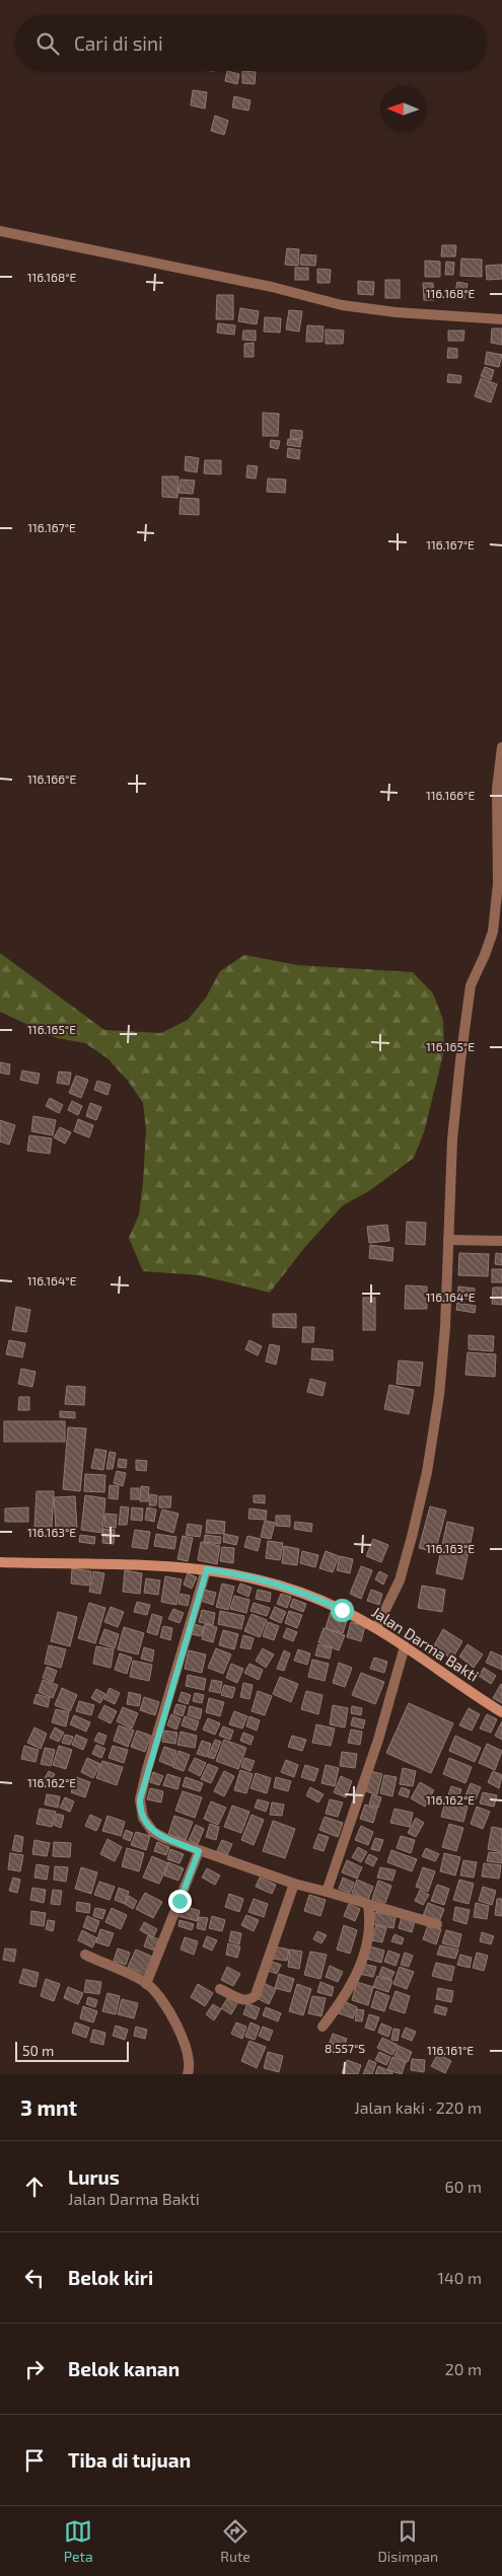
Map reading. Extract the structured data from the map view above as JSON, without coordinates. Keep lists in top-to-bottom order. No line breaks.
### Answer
{"streets":{"street":["Jalan Darma Bakti"]},"scale_bar":"50 m","north":"left","page":{"search":"Cari di sini","scale":"50 m","heading":["3 mnt","Jalan kaki · 220 m"],"list":[["Lurus","Jalan Darma Bakti","60 m"],["Belok kiri","140 m"],["Belok kanan","20 m"],"Tiba di tujuan"],"nav":["Peta","Rute","Disimpan"]},"coordinates":["116.168°E","116.167°E","116.166°E","116.165°E","116.164°E","116.163°E","116.162°E","8.557°S","116.161°E"]}
